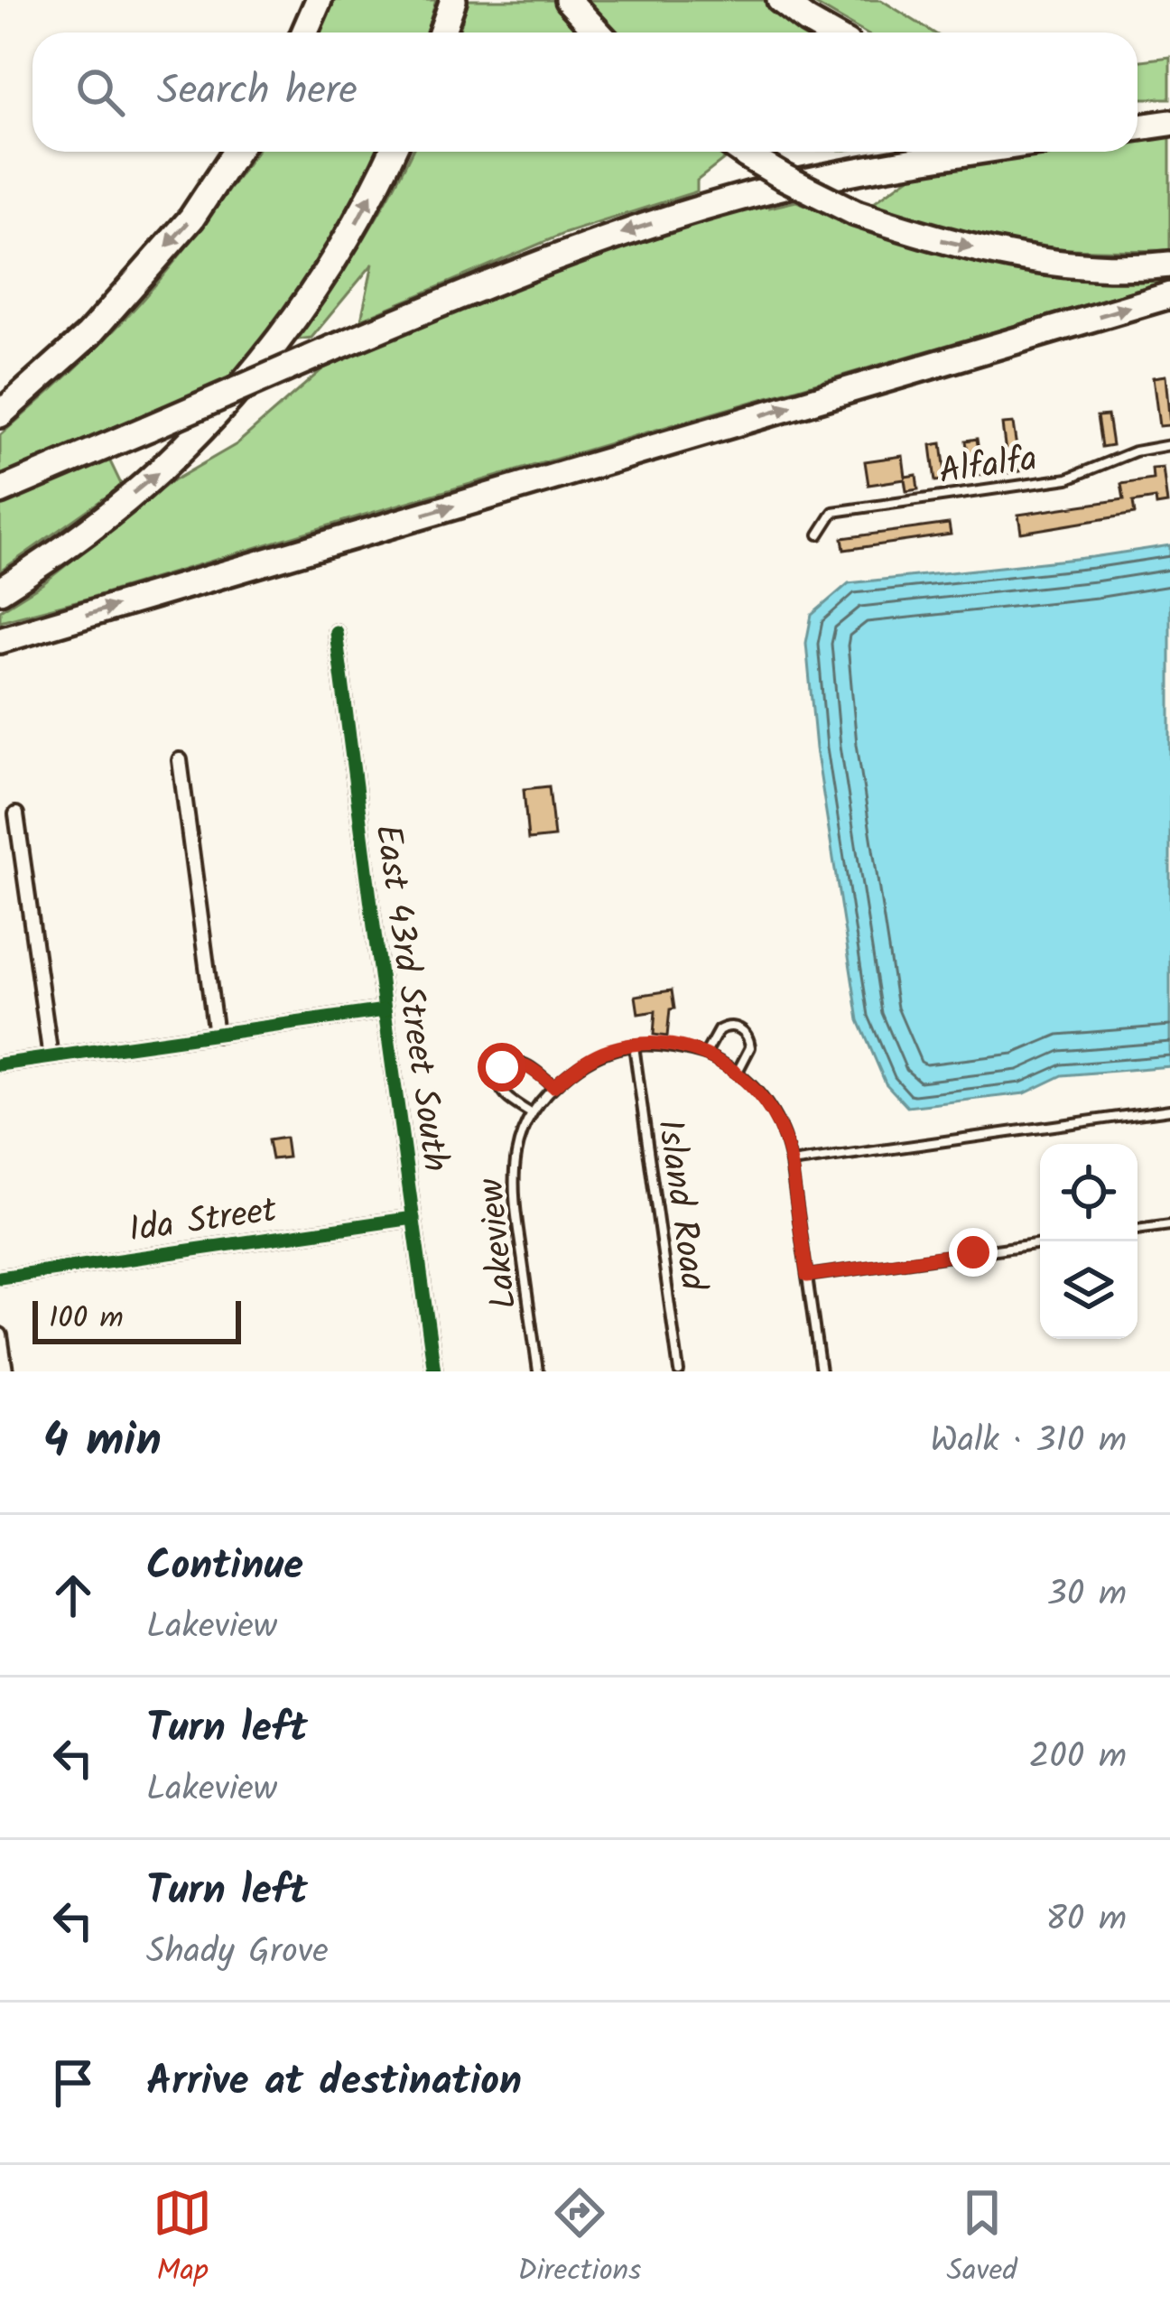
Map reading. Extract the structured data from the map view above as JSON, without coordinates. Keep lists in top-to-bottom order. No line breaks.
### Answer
{"streets":{"street":["East 43rd Street South","Ida Street"],"lane":["Alfalfa","Island Road","Lakeview"]},"crossings":[["East 43rd Street South","Ida Street"],["Island Road","Lakeview"]],"scale_bar":"100 m","page":{"search":"Search here","scale":"100 m","heading":["4 min","Walk · 310 m"],"list":[["Continue","Lakeview","30 m"],["Turn left","Lakeview","200 m"],["Turn left","Shady Grove","80 m"],"Arrive at destination"],"nav":["Map","Directions","Saved"]}}
